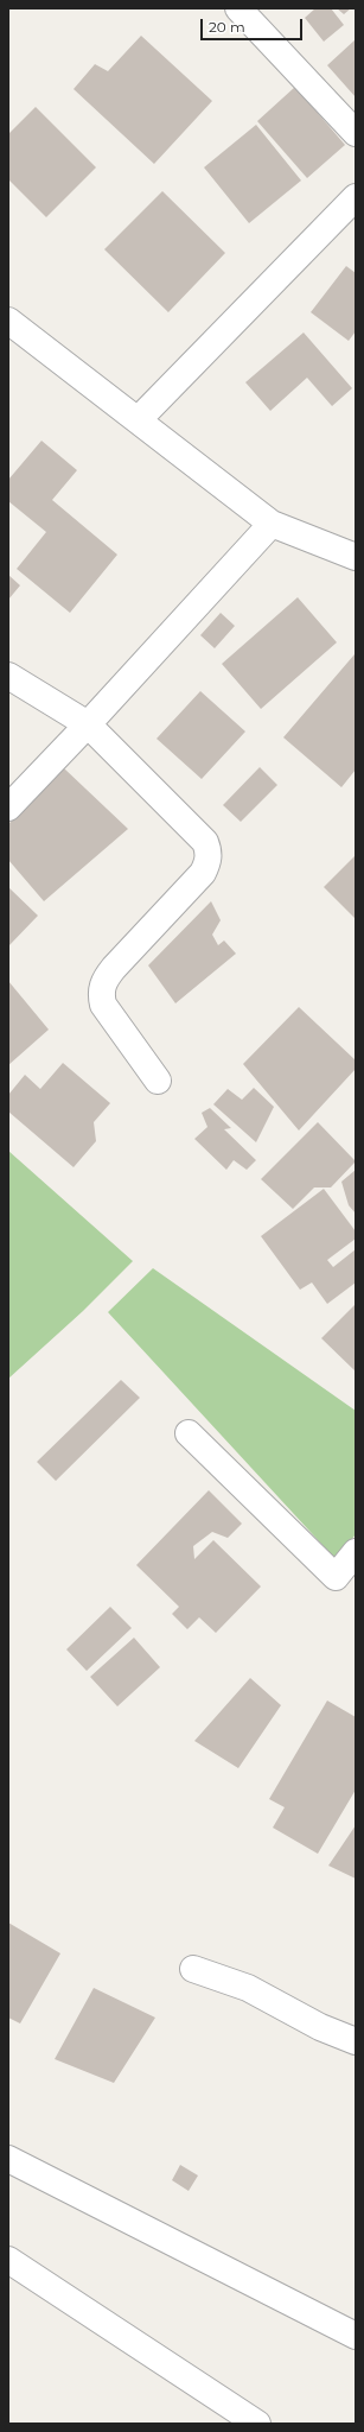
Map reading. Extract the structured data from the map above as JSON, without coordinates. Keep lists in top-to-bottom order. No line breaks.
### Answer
{"scale_bar":"20 m"}
